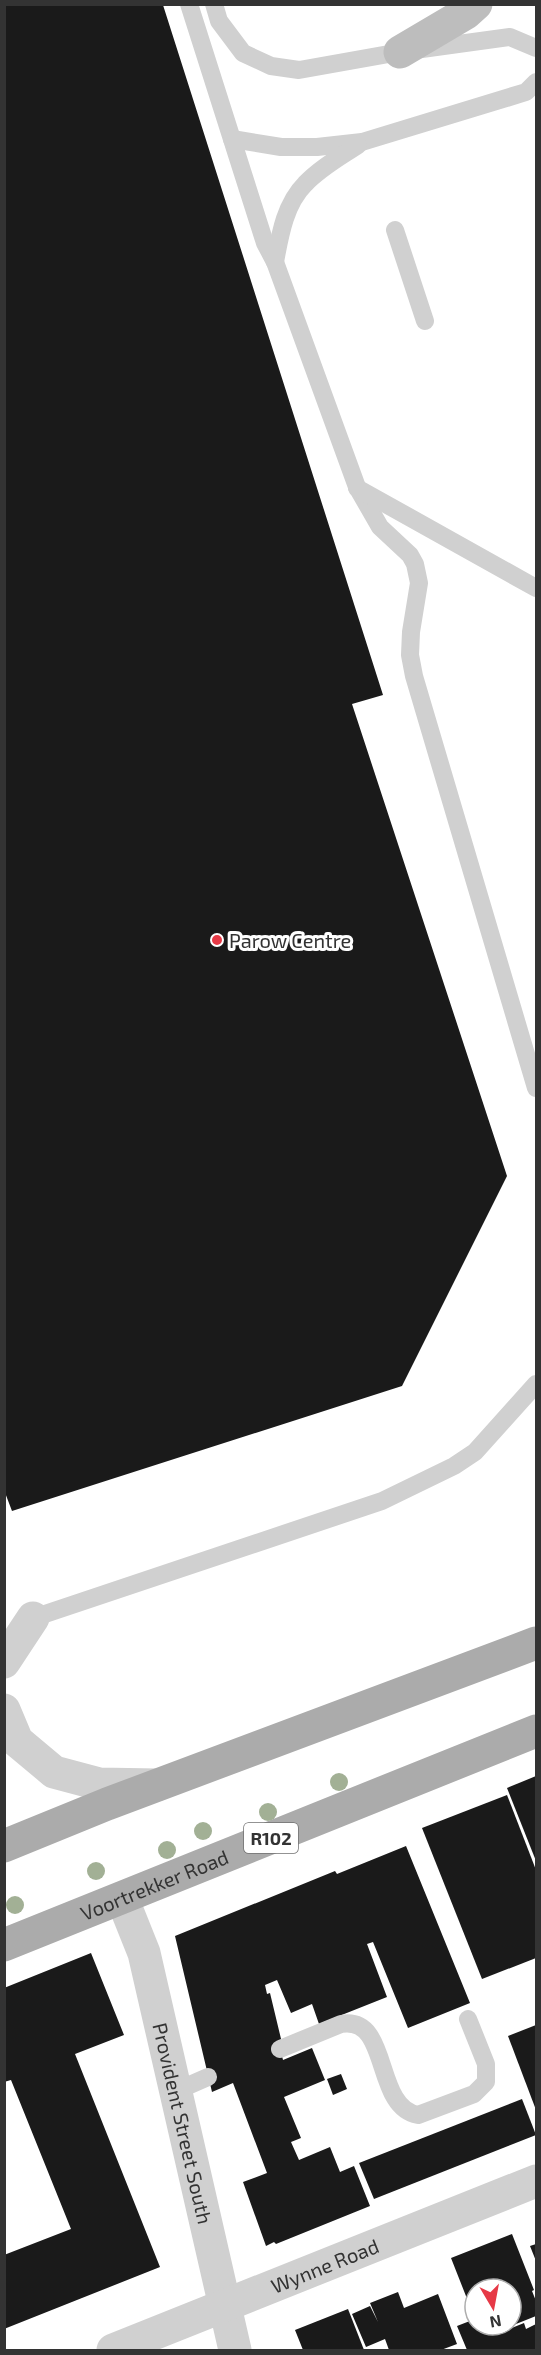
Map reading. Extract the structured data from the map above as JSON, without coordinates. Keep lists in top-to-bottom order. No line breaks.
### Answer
{"streets":{"main road":["R102","Voortrekker Road"],"street":["Provident Street South","Wynne Road"]},"crossings":[["Voortrekker Road","Provident Street South"],["Provident Street South","Wynne Road"]],"places":["Parow Centre"],"north":"bottom"}
